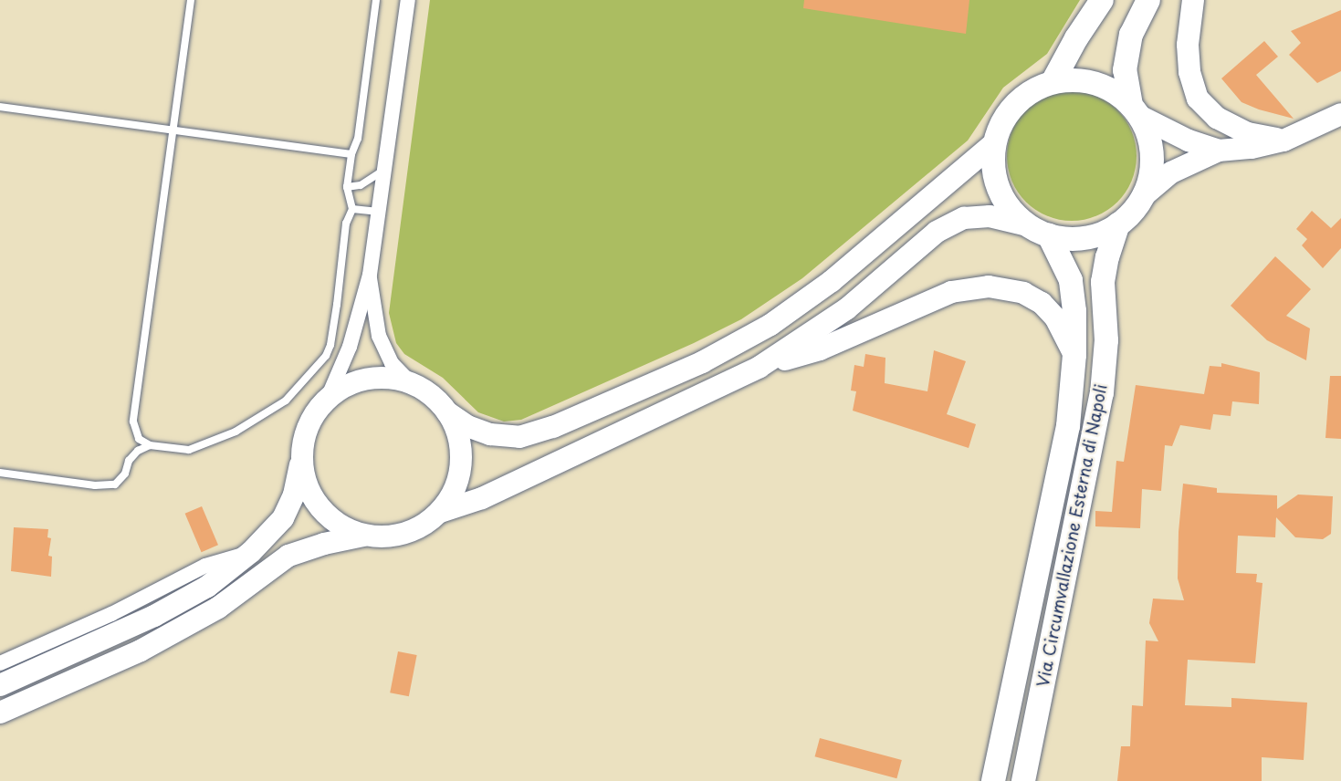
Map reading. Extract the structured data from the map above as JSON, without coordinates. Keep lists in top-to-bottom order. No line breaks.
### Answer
{"streets":{"main road":["Via Circumvallazione Esterna di Napoli"]}}
